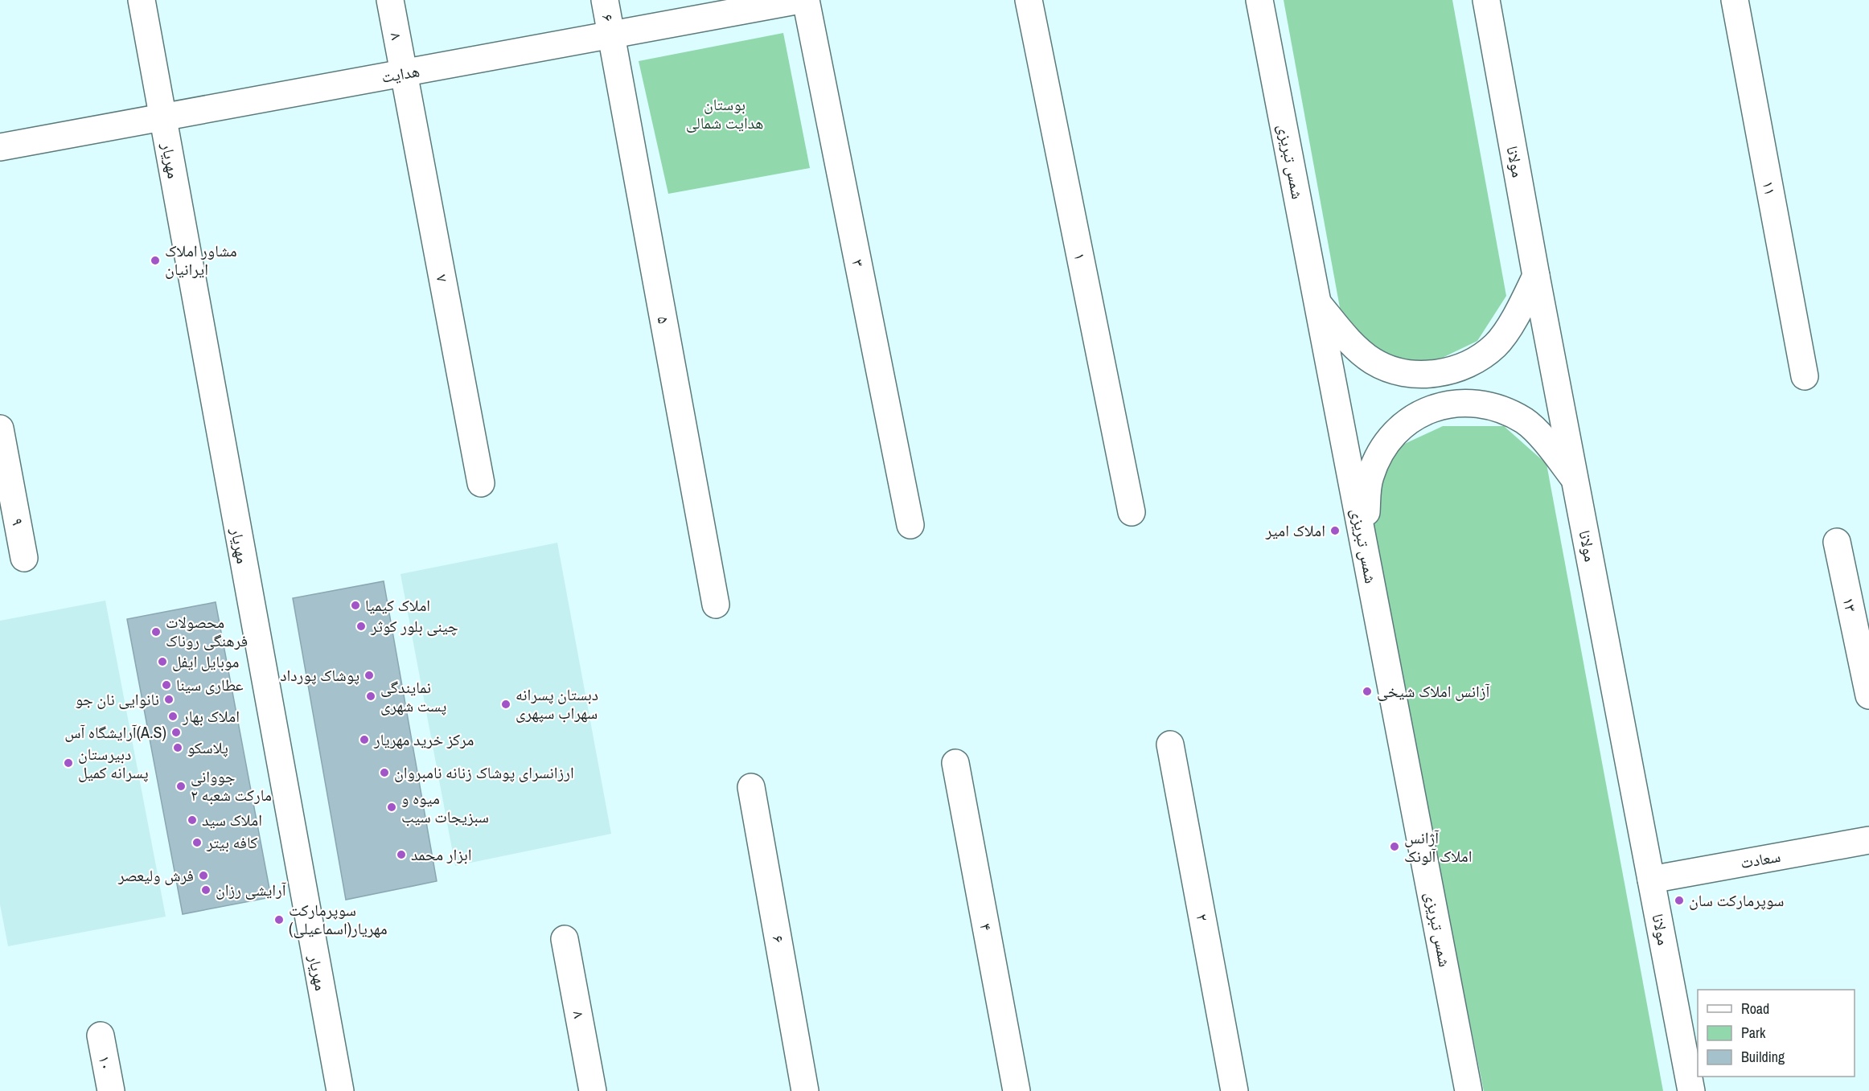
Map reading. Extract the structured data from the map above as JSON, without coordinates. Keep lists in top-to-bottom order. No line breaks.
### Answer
{"streets":{"street":["۶","۸","هدایت","مهریار","شمس تبریزی","مولانا","۱۱","۱","۳","۷","۵","۹","۱۳","سعادت","۲","۴","۱۰"]},"crossings":[["۶","هدایت"],["۶","۵"],["۸","هدایت"],["۸","۷"],["هدایت","مهریار"],["هدایت","۷"],["هدایت","۵"],["مولانا","سعادت"]],"parks":["بوستان هدایت شمالی"],"places":["مشاور املاک ایرانیان","املاک امیر","املاک کیمیا","چینی بلور کوثر","محصولات فرهنگی روناک","موبایل ایفل","پوشاک پورداد","عطاری سینا","آزانس املاک شیخی","نمایندگی پست شهری","نانوایی نان جو","دبستان پسرانه سهراب سپهری","املاک بهار","آرایشگاه آس(A.S)","مرکز خرید مهریار","پلاسکو","دبیرستان پسرانه کمیل","ارزانسرای پوشاک زنانه نامبروان","جووانی مارکت شعبه ۲","میوه و سبزیجات سیب","املاک سید","کافه بیتر","آژانس املاک آلونک","ابزار محمد","فرش ولیعصر","آرایشی رزان","سوپرمارکت سان","سوپرمارکت مهریار(اسماعیلی)"],"legend":["Road","Park","Building"]}
